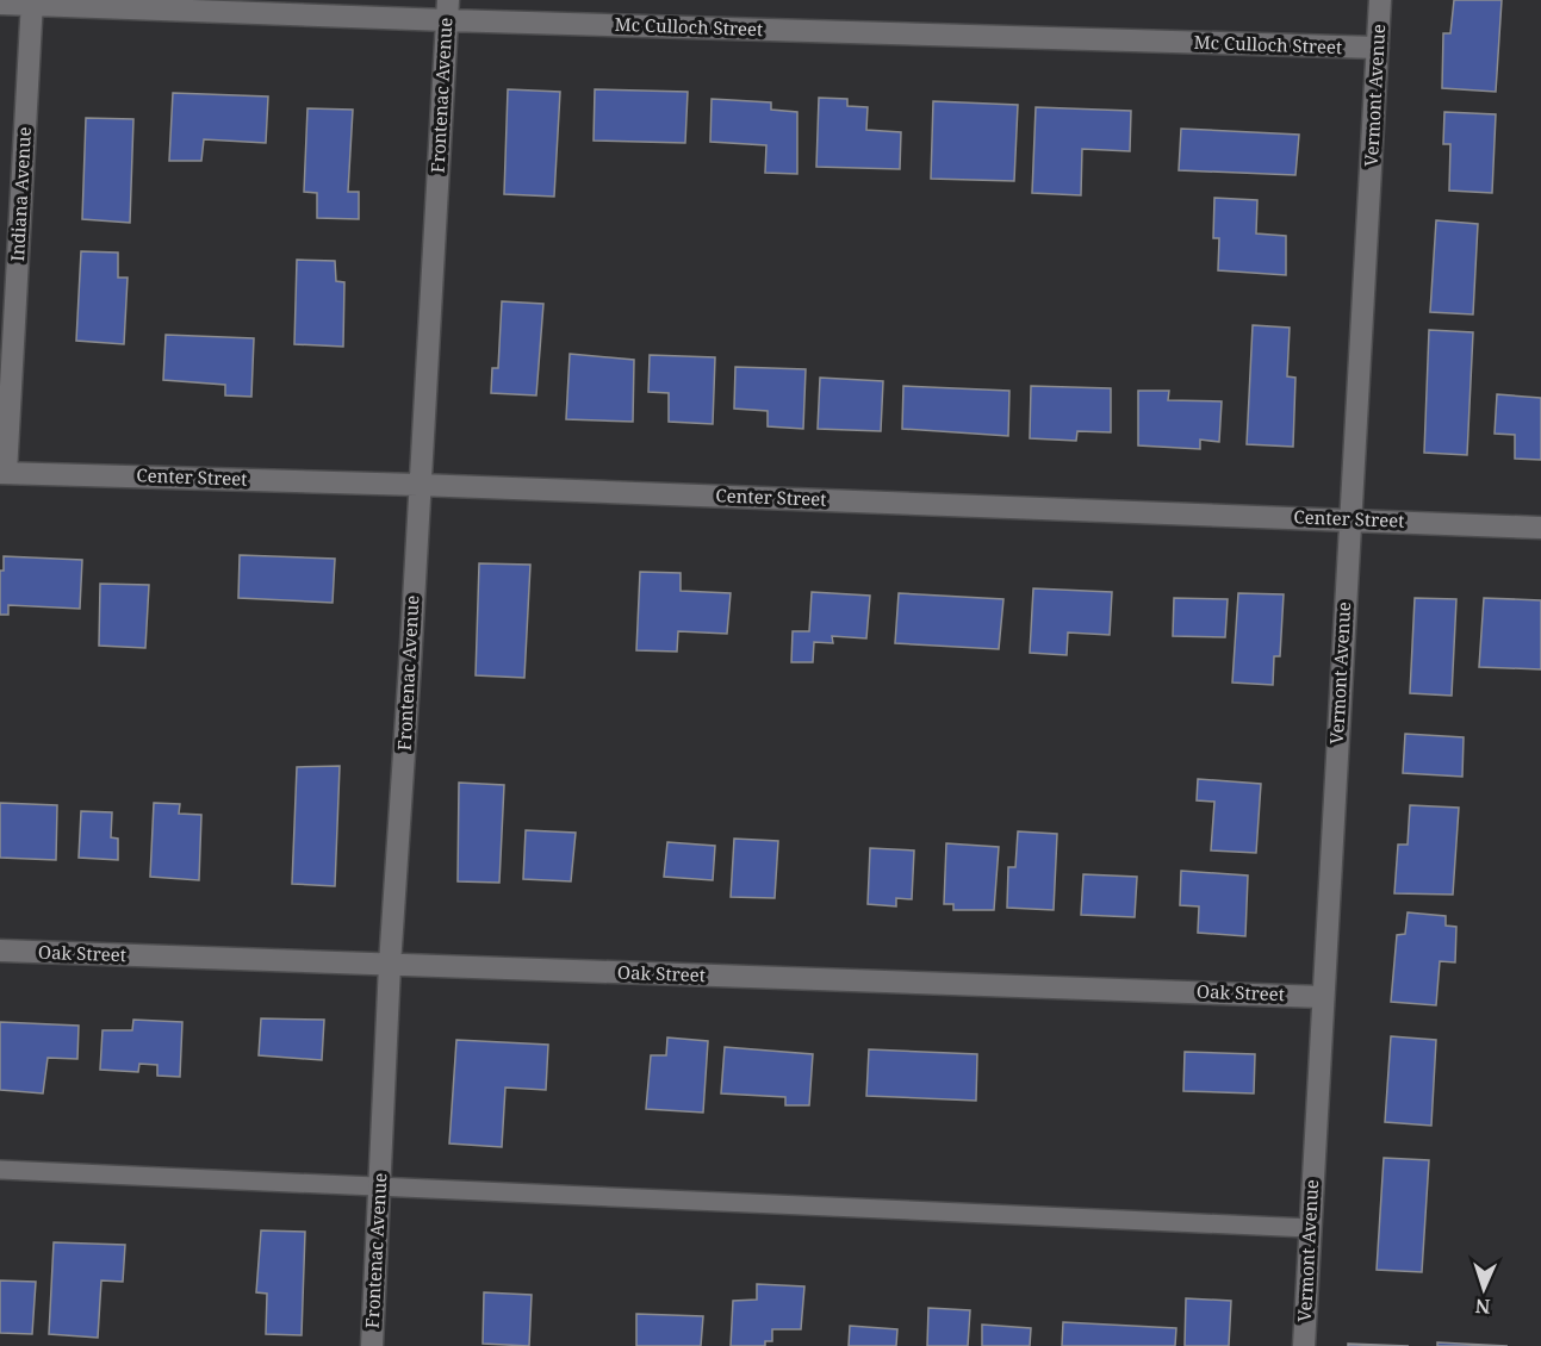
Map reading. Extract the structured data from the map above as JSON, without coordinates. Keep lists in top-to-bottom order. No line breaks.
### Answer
{"streets":{"street":["Mc Culloch Street","Frontenac Avenue","Vermont Avenue","Indiana Avenue","Center Street","Oak Street"]},"crossings":[["Mc Culloch Street","Frontenac Avenue"],["Mc Culloch Street","Vermont Avenue"],["Mc Culloch Street","Indiana Avenue"],["Frontenac Avenue","Center Street"],["Frontenac Avenue","Oak Street"],["Vermont Avenue","Center Street"],["Vermont Avenue","Oak Street"],["Indiana Avenue","Center Street"]],"north":"bottom"}
